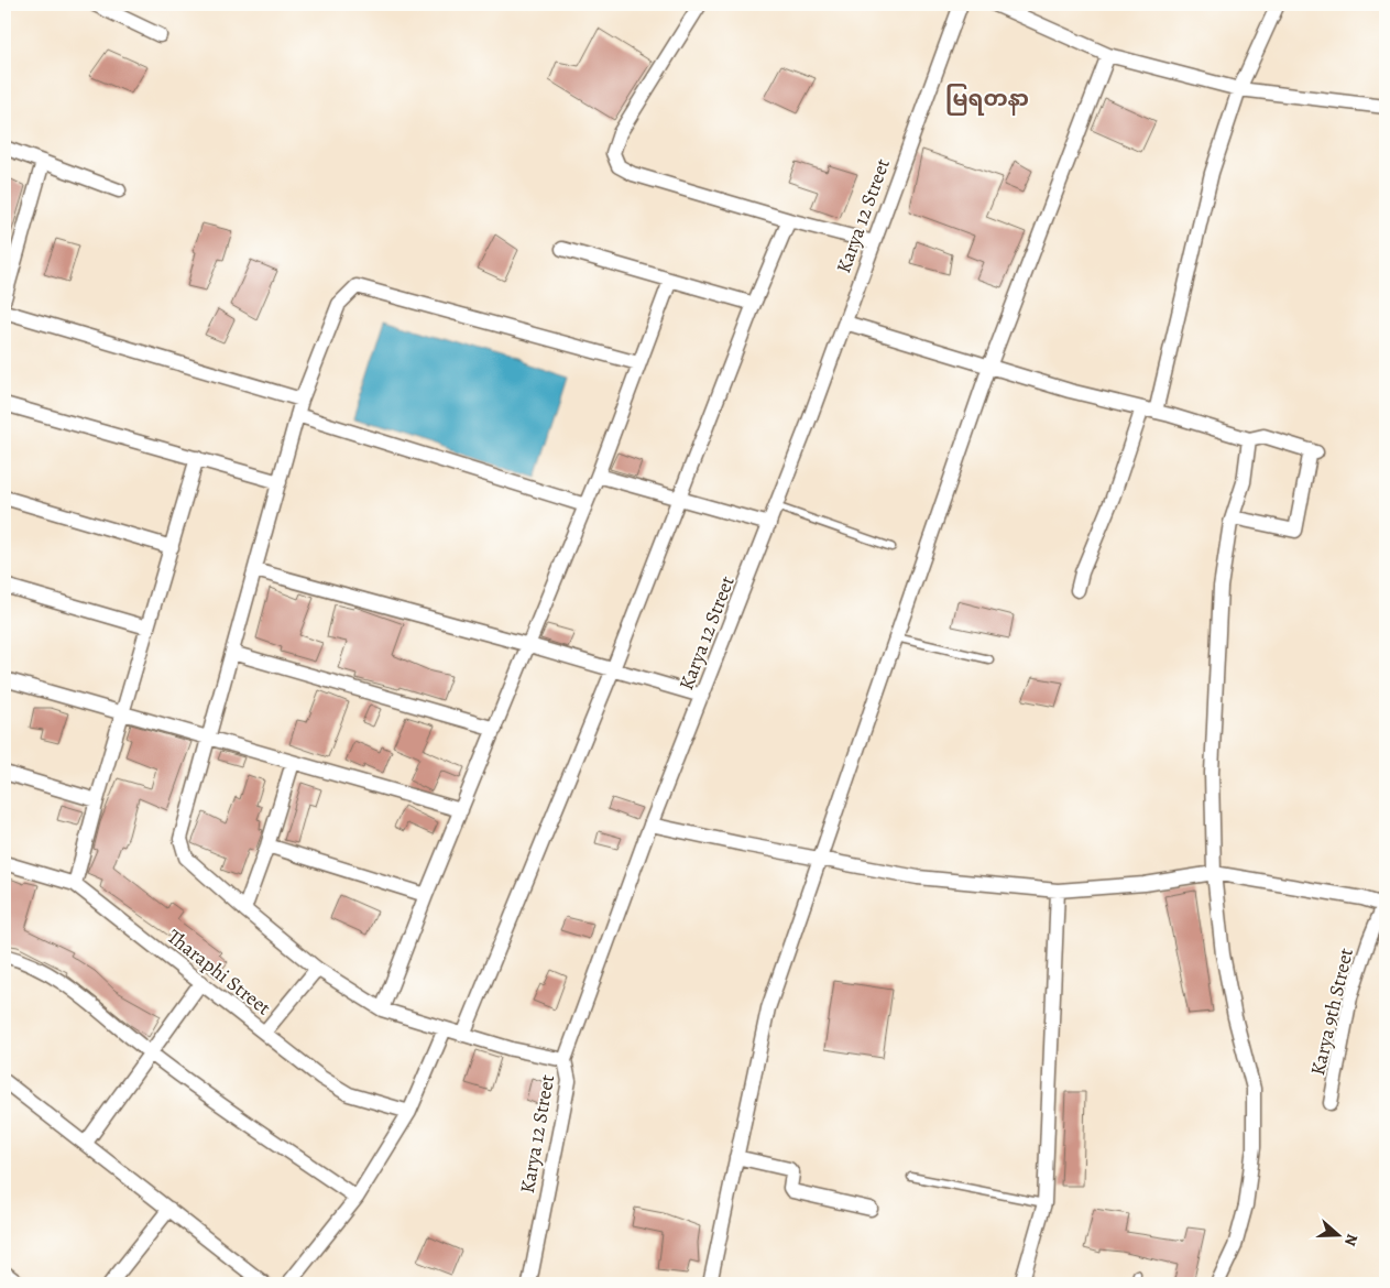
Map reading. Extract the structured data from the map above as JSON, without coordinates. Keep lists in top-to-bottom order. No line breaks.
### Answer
{"streets":{"street":["Karya 12 Street","Tharaphi Street","Karya 9th Street"]},"districts":["မြရတနာ"],"north":"right"}
